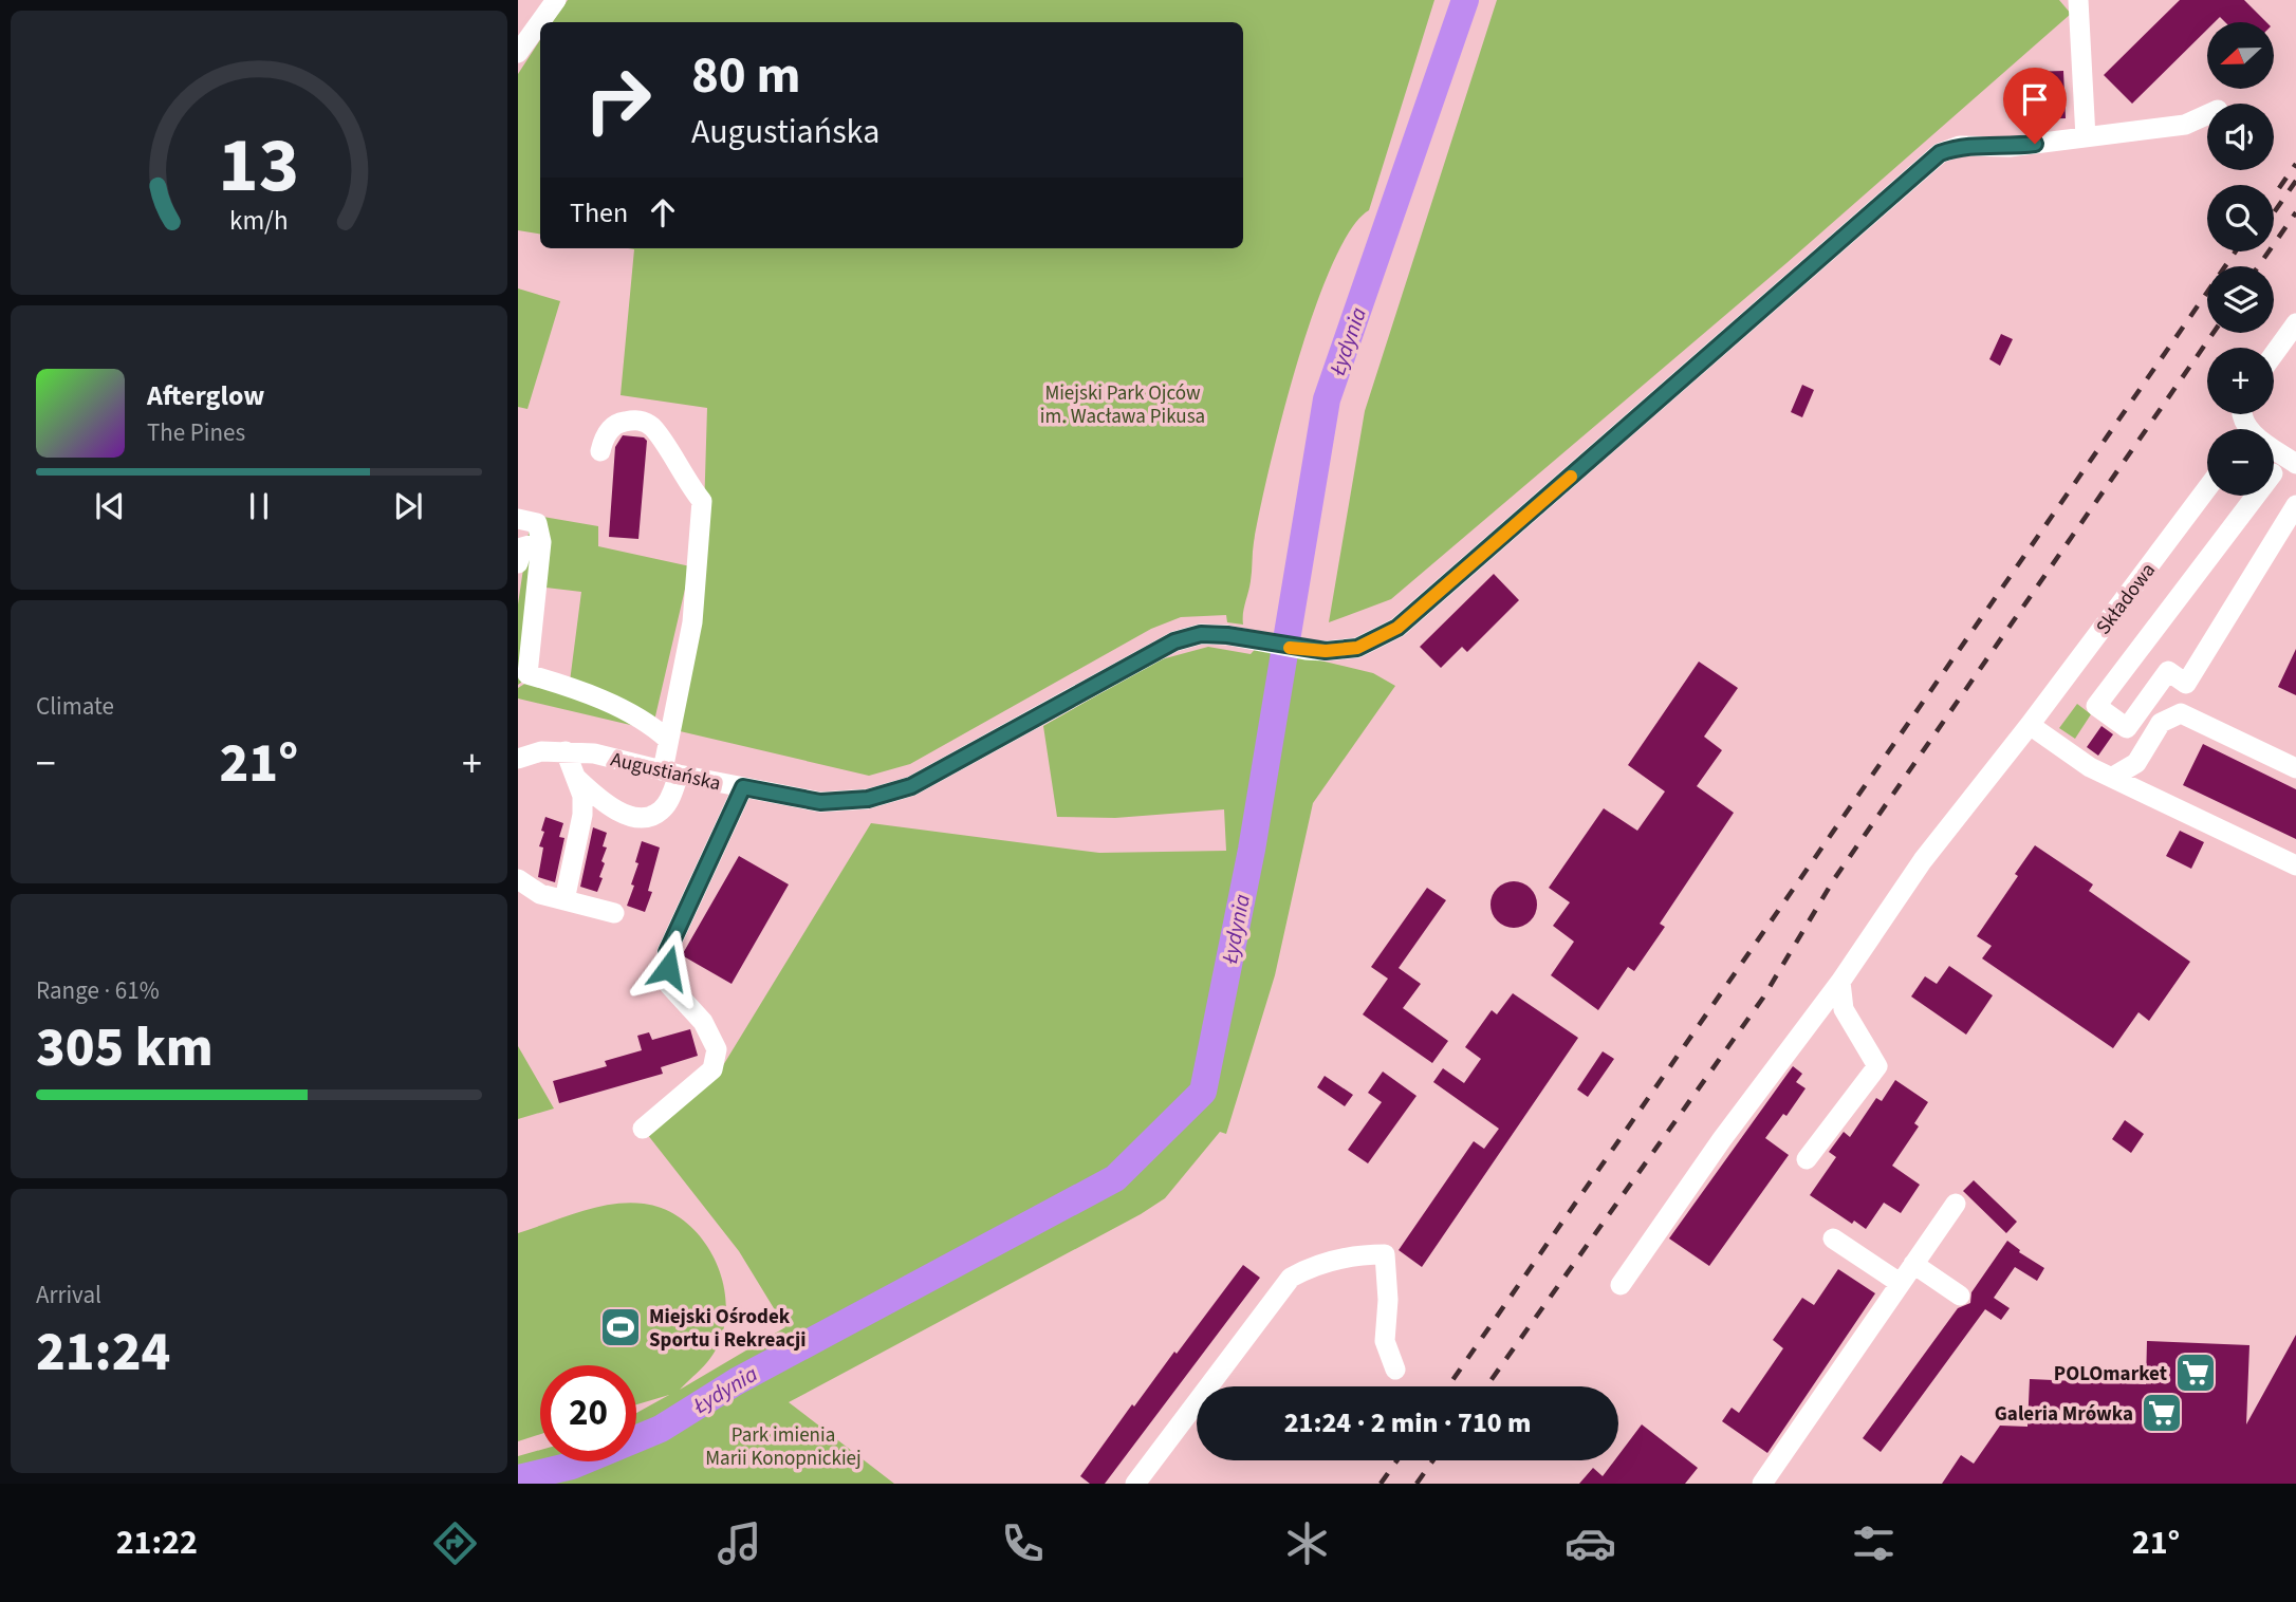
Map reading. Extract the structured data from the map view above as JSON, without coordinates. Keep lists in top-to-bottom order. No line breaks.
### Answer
{"streets":{"street":["Składowa","Augustiańska"]},"water":["Łydynia"],"parks":["Miejski Park Ojców im. Wacława Pikusa","Park imienia Marii Konopnickiej"],"places":{"sports":["Miejski Ośrodek Sportu i Rekreacji"],"supermarket":["POLOmarket","Galeria Mrówka"]},"north":"left","page":{"map_buttons":["+","−"],"turn":["80 m","Augustiańska"],"then":"Then","song":["Afterglow","The Pines"],"tile":["Climate",["Range · 61%","305 km"],["Arrival","21:24"]],"heat":["−","21°","+"],"limit":"20","trip":"21:24 · 2 min · 710 m","tabs":["21:22","21°"],"gauge":["13","km/h"]}}
